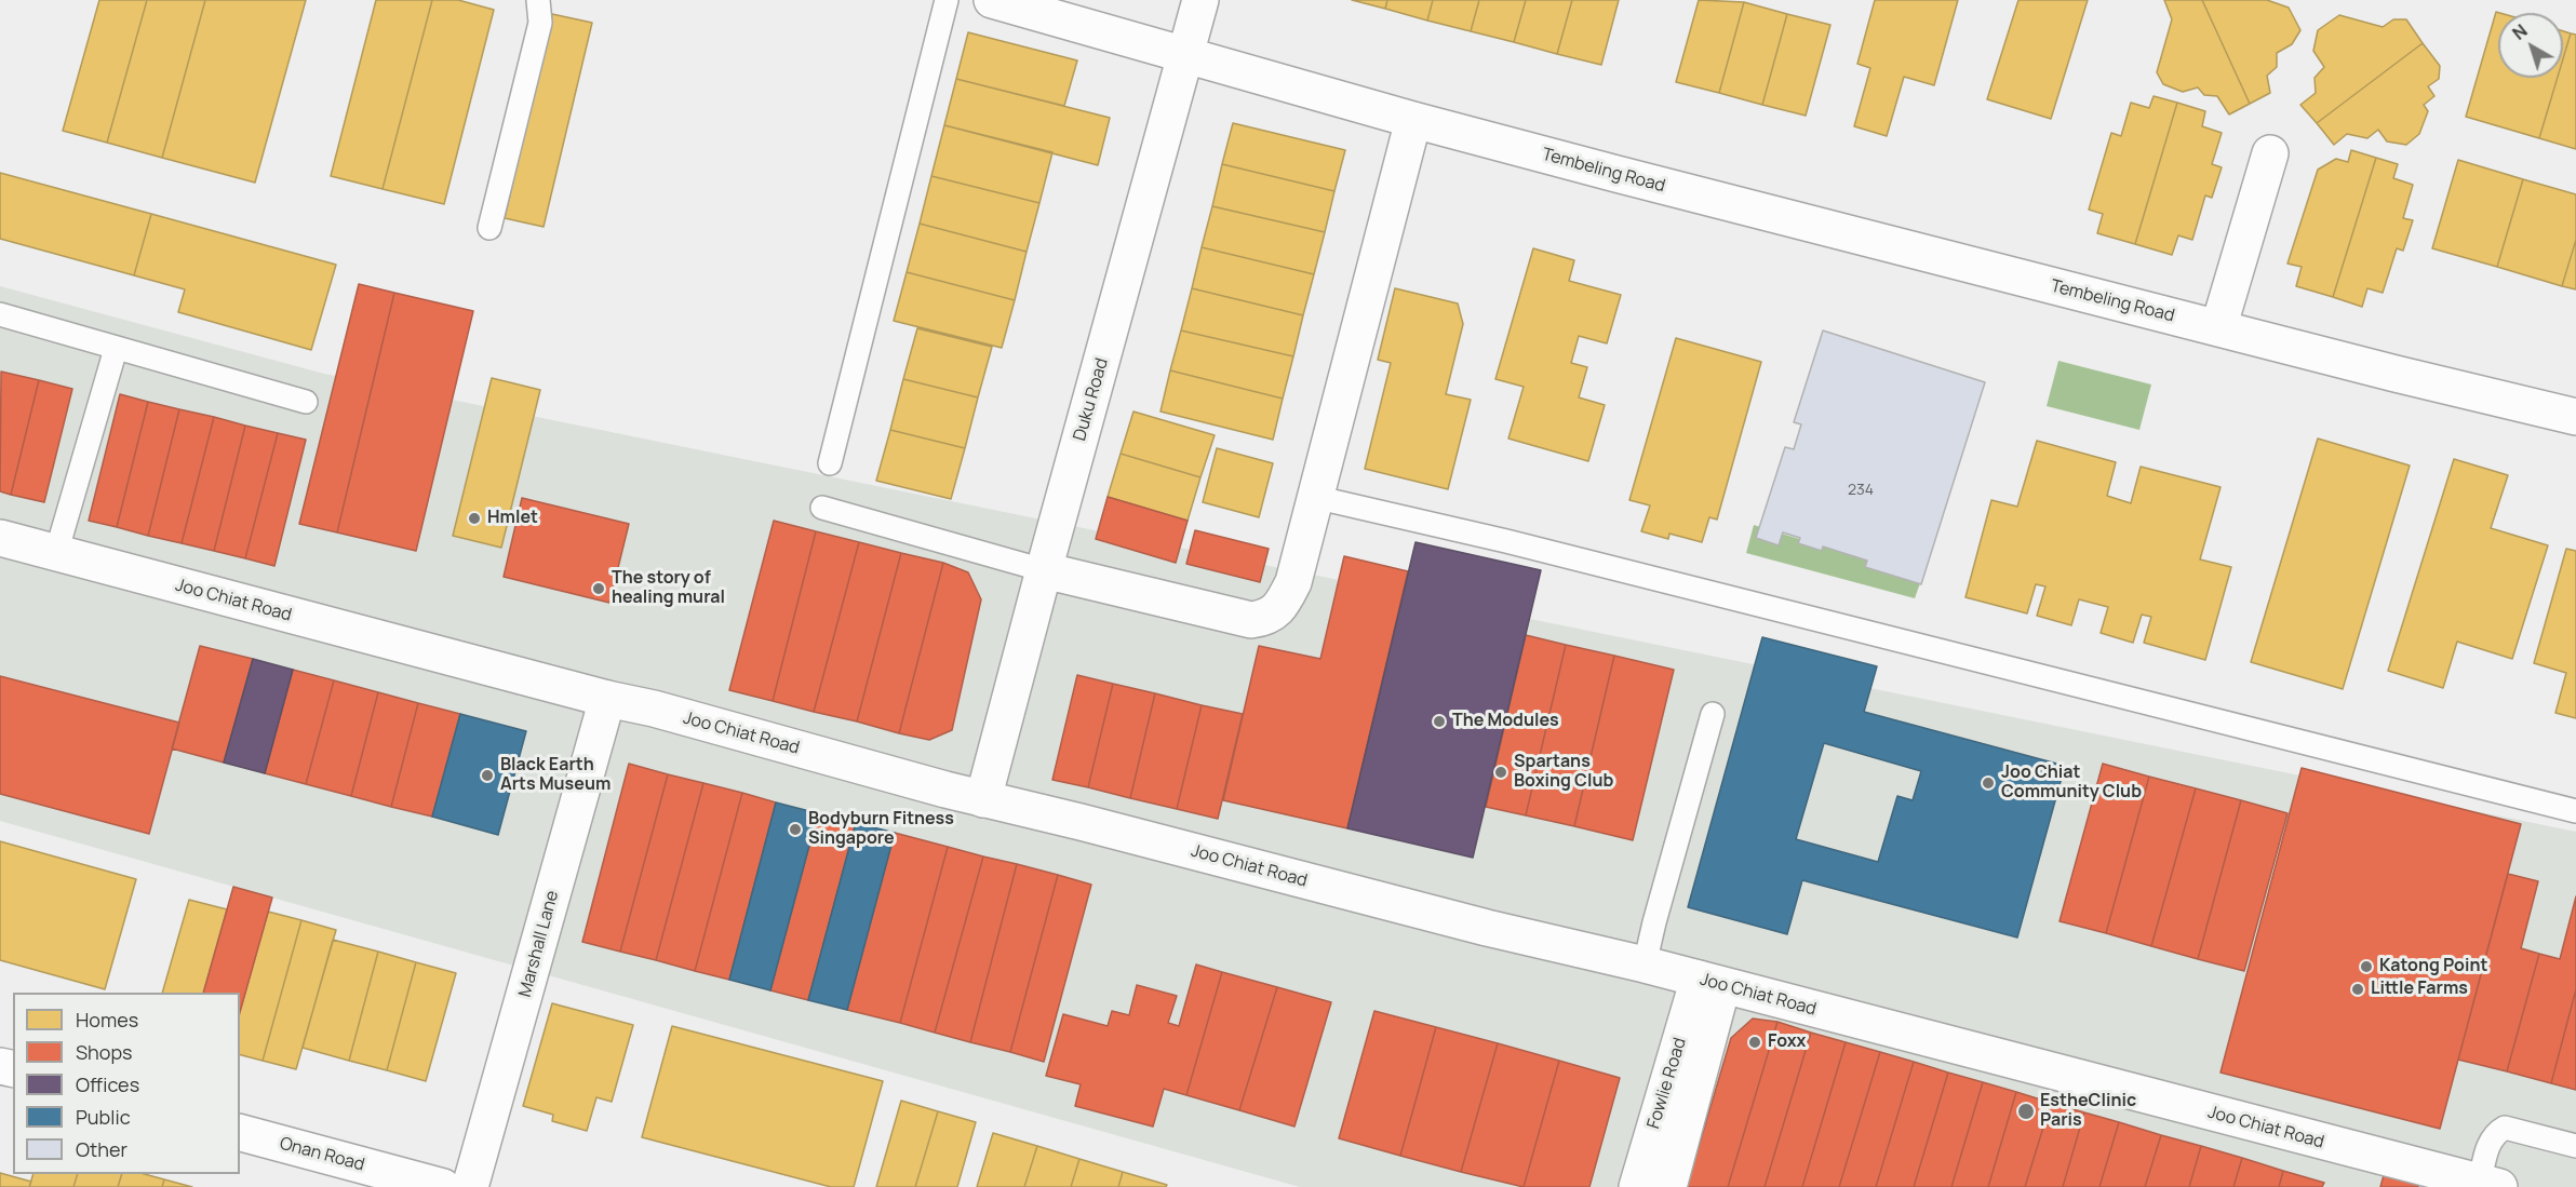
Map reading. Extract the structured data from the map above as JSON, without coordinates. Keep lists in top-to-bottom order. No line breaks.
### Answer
{"streets":{"street":["Tembeling Road","Duku Road","Joo Chiat Road","Marshall Lane","Fowlie Road","Onan Road"]},"crossings":[["Tembeling Road","Duku Road"],["Duku Road","Joo Chiat Road"],["Joo Chiat Road","Marshall Lane"],["Joo Chiat Road","Fowlie Road"]],"places":["Hmlet","The story of healing mural","The Modules","Spartans Boxing Club","Black Earth Arts Museum","Joo Chiat Community Club","Bodyburn Fitness Singapore","Katong Point","Little Farms","Foxx","EstheClinic Paris"],"house_numbers":["234"],"legend":["Homes","Shops","Offices","Public","Other"],"north":"top left"}
